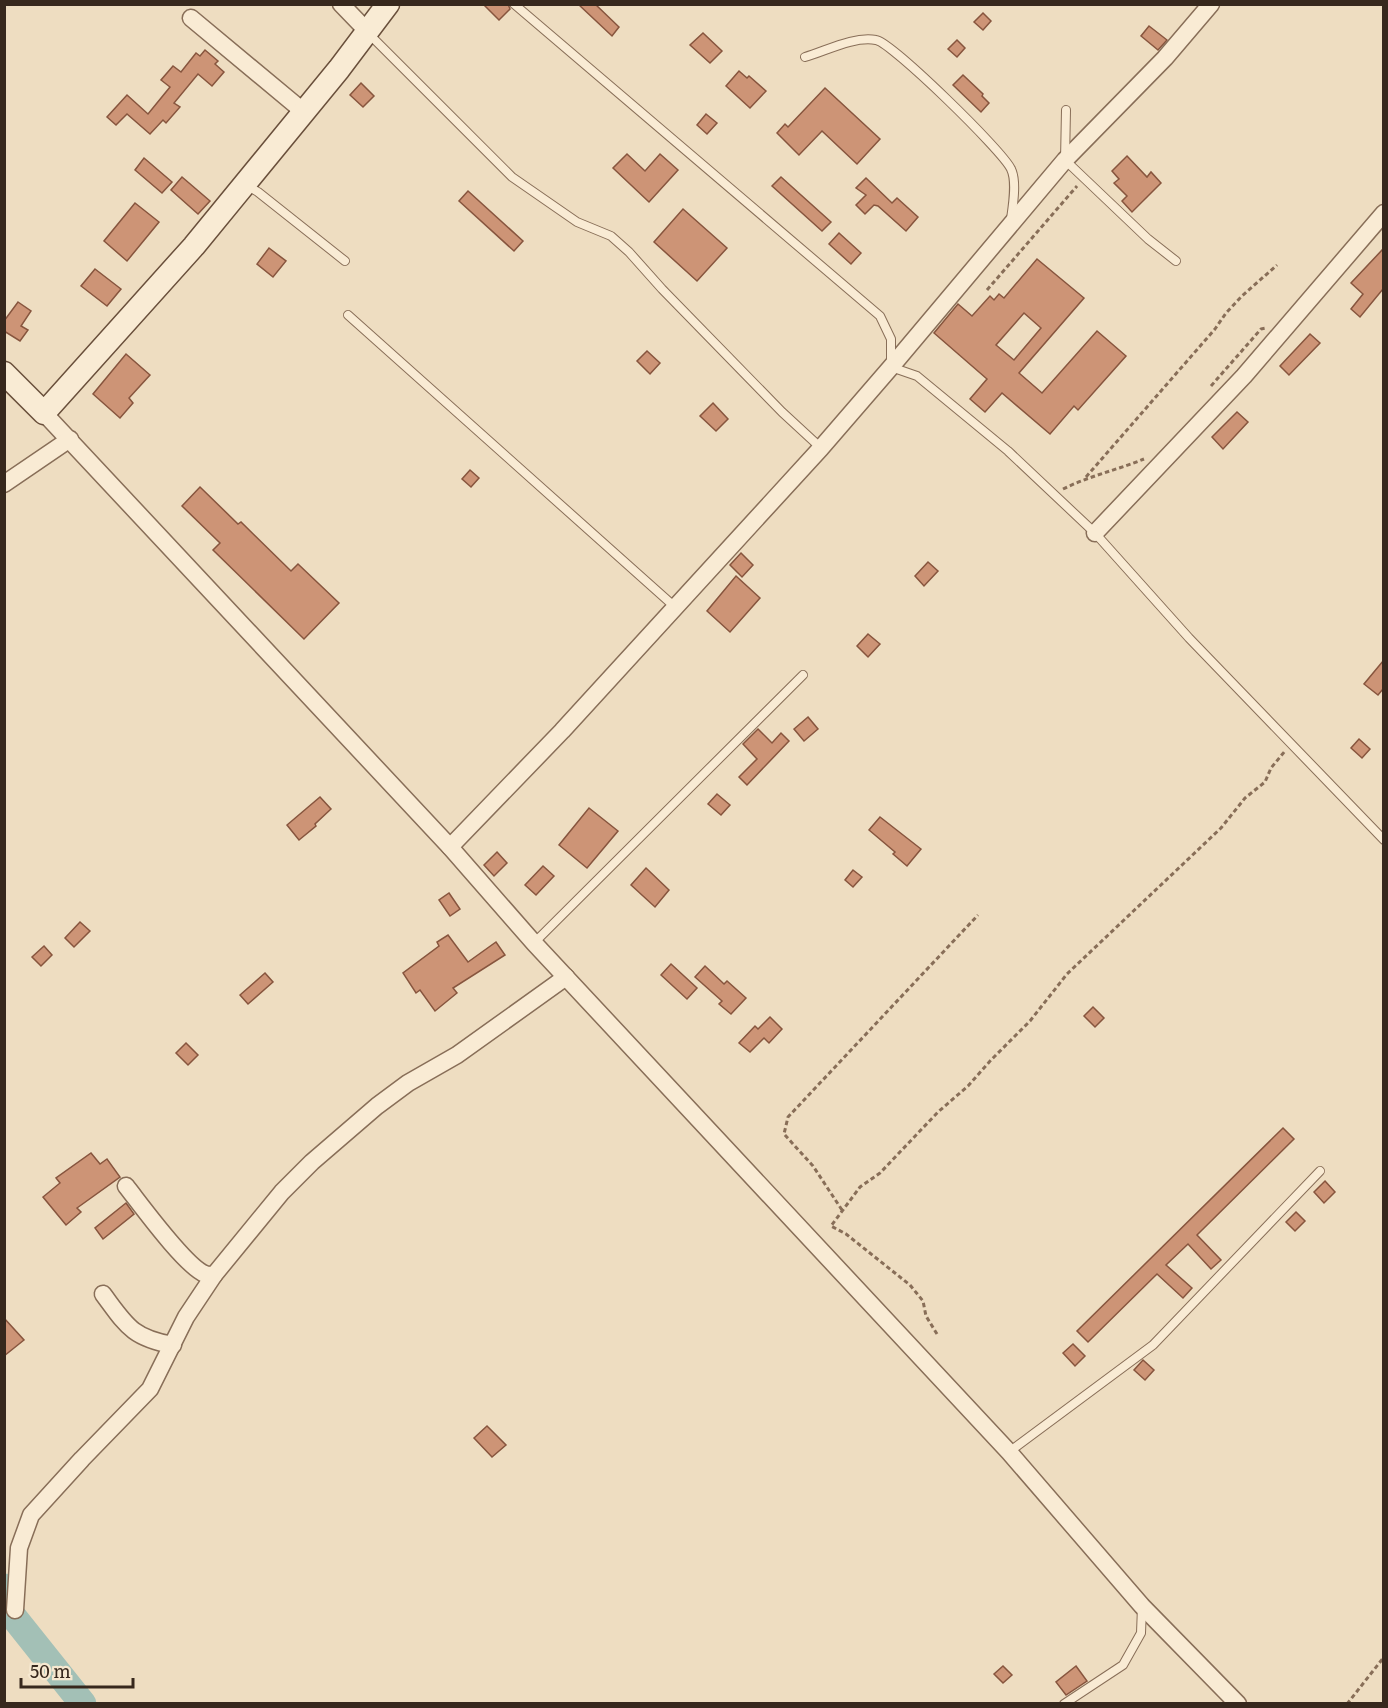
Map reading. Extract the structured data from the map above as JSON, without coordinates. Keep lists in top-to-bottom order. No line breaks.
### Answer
{"scale_bar":"50 m"}
